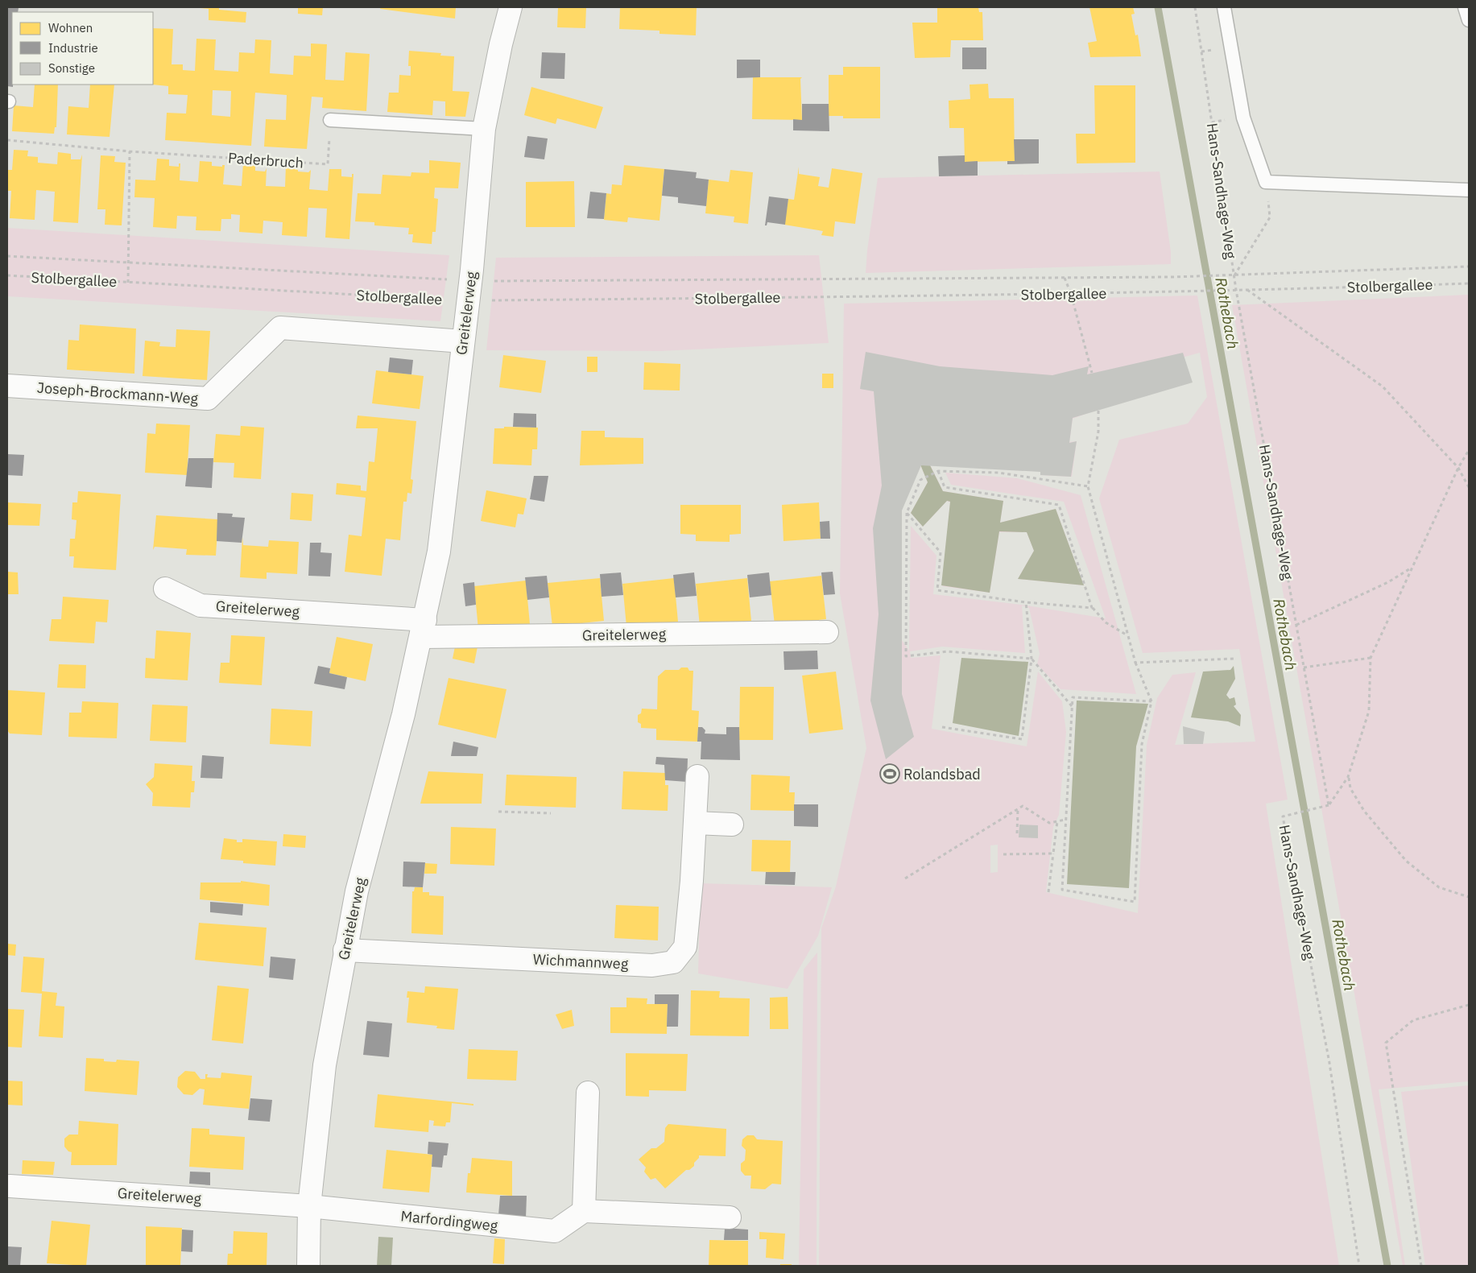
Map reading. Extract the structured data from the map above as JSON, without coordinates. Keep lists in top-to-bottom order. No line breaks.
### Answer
{"streets":{"street":["Greitelerweg","Joseph-Brockmann-Weg","Wichmannweg","Marfordingweg"],"path":["Paderbruch","Hans-Sandhage-Weg","Stolbergallee"]},"crossings":[["Hans-Sandhage-Weg","Stolbergallee"],["Stolbergallee","Greitelerweg"],["Greitelerweg","Joseph-Brockmann-Weg"],["Greitelerweg","Wichmannweg"],["Greitelerweg","Marfordingweg"]],"water":["Rothebach"],"places":{"sports":["Rolandsbad"]},"legend":["Wohnen","Industrie","Sonstige"]}
